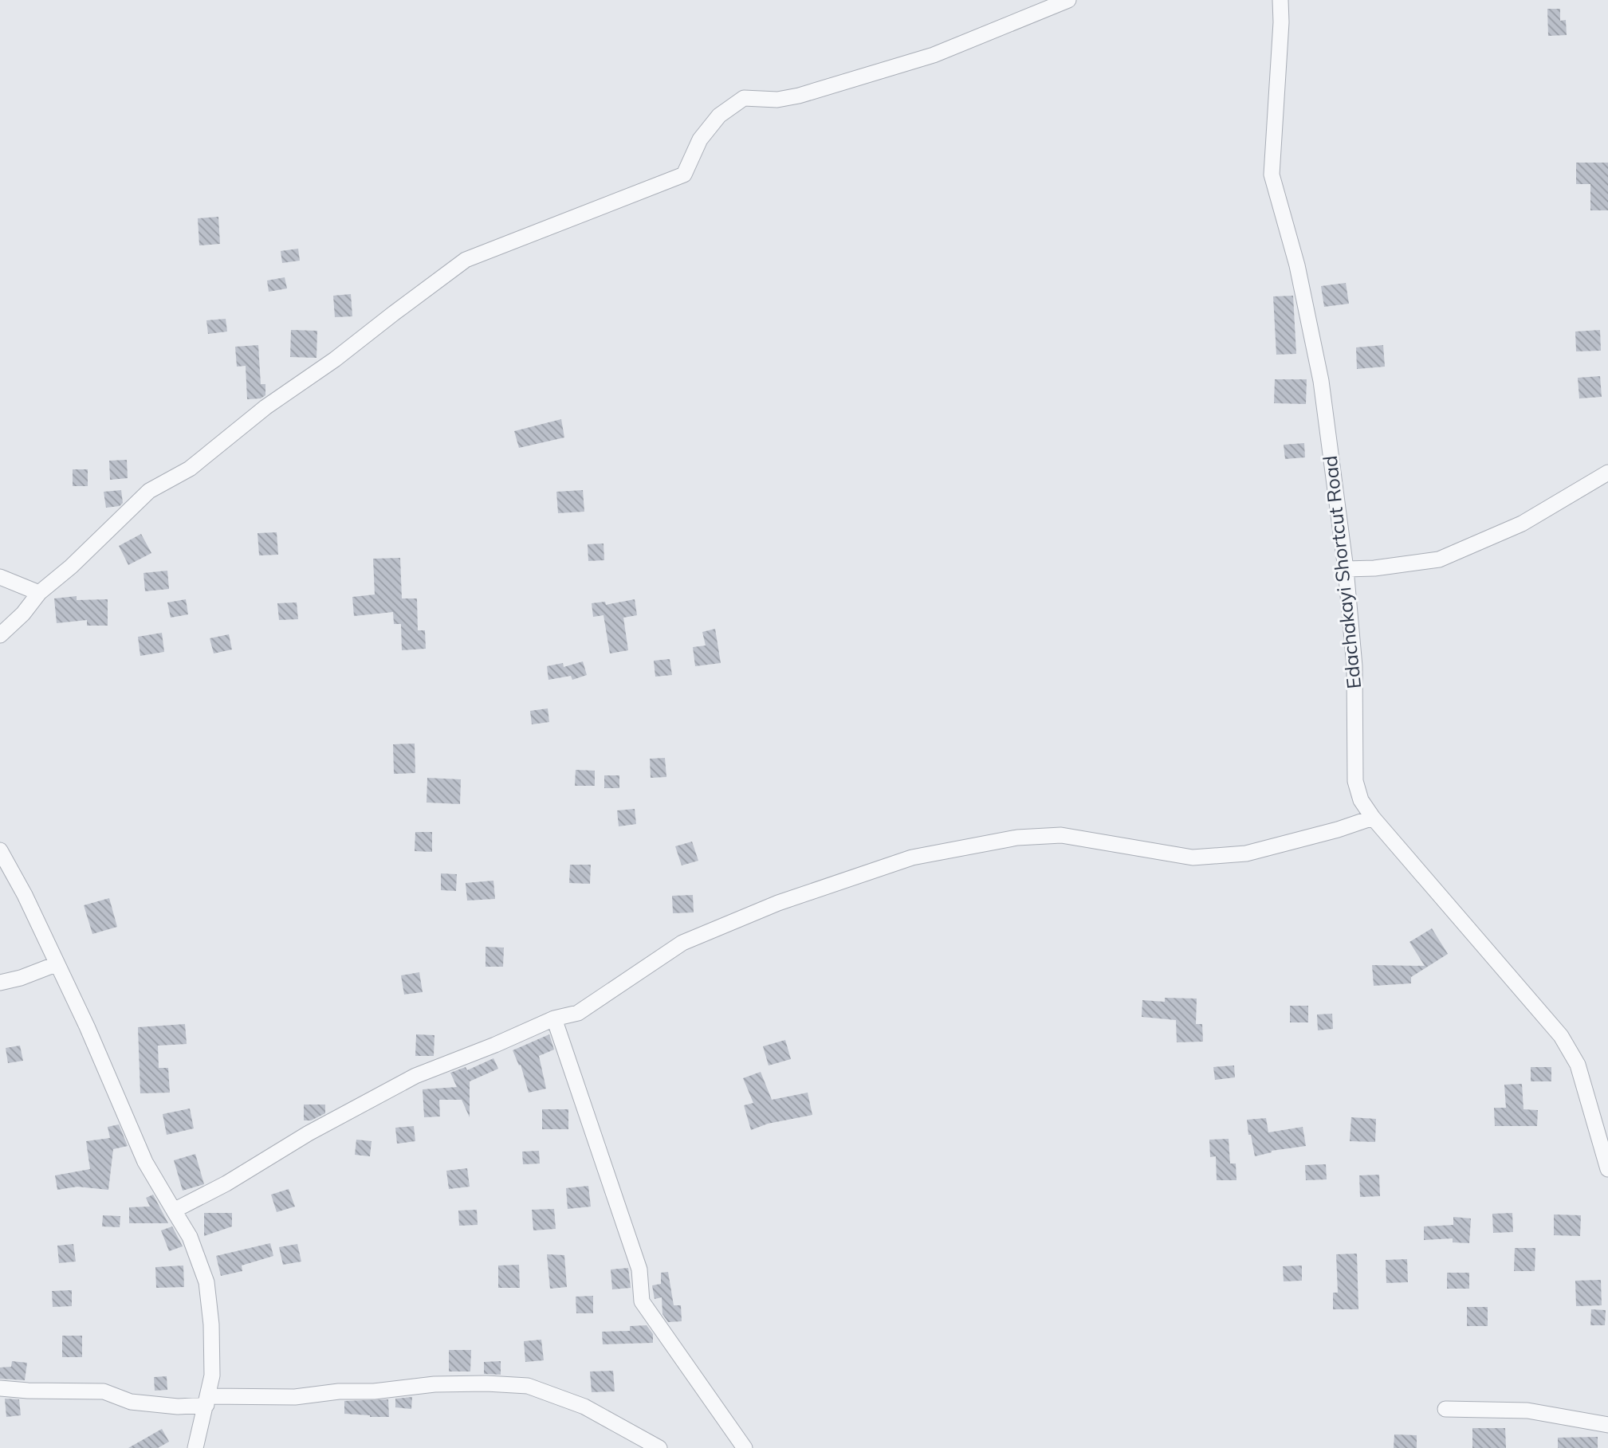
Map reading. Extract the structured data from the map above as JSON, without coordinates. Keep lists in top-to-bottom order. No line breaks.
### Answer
{"streets":{"street":["Edachakayi Shortcut Road"]}}
